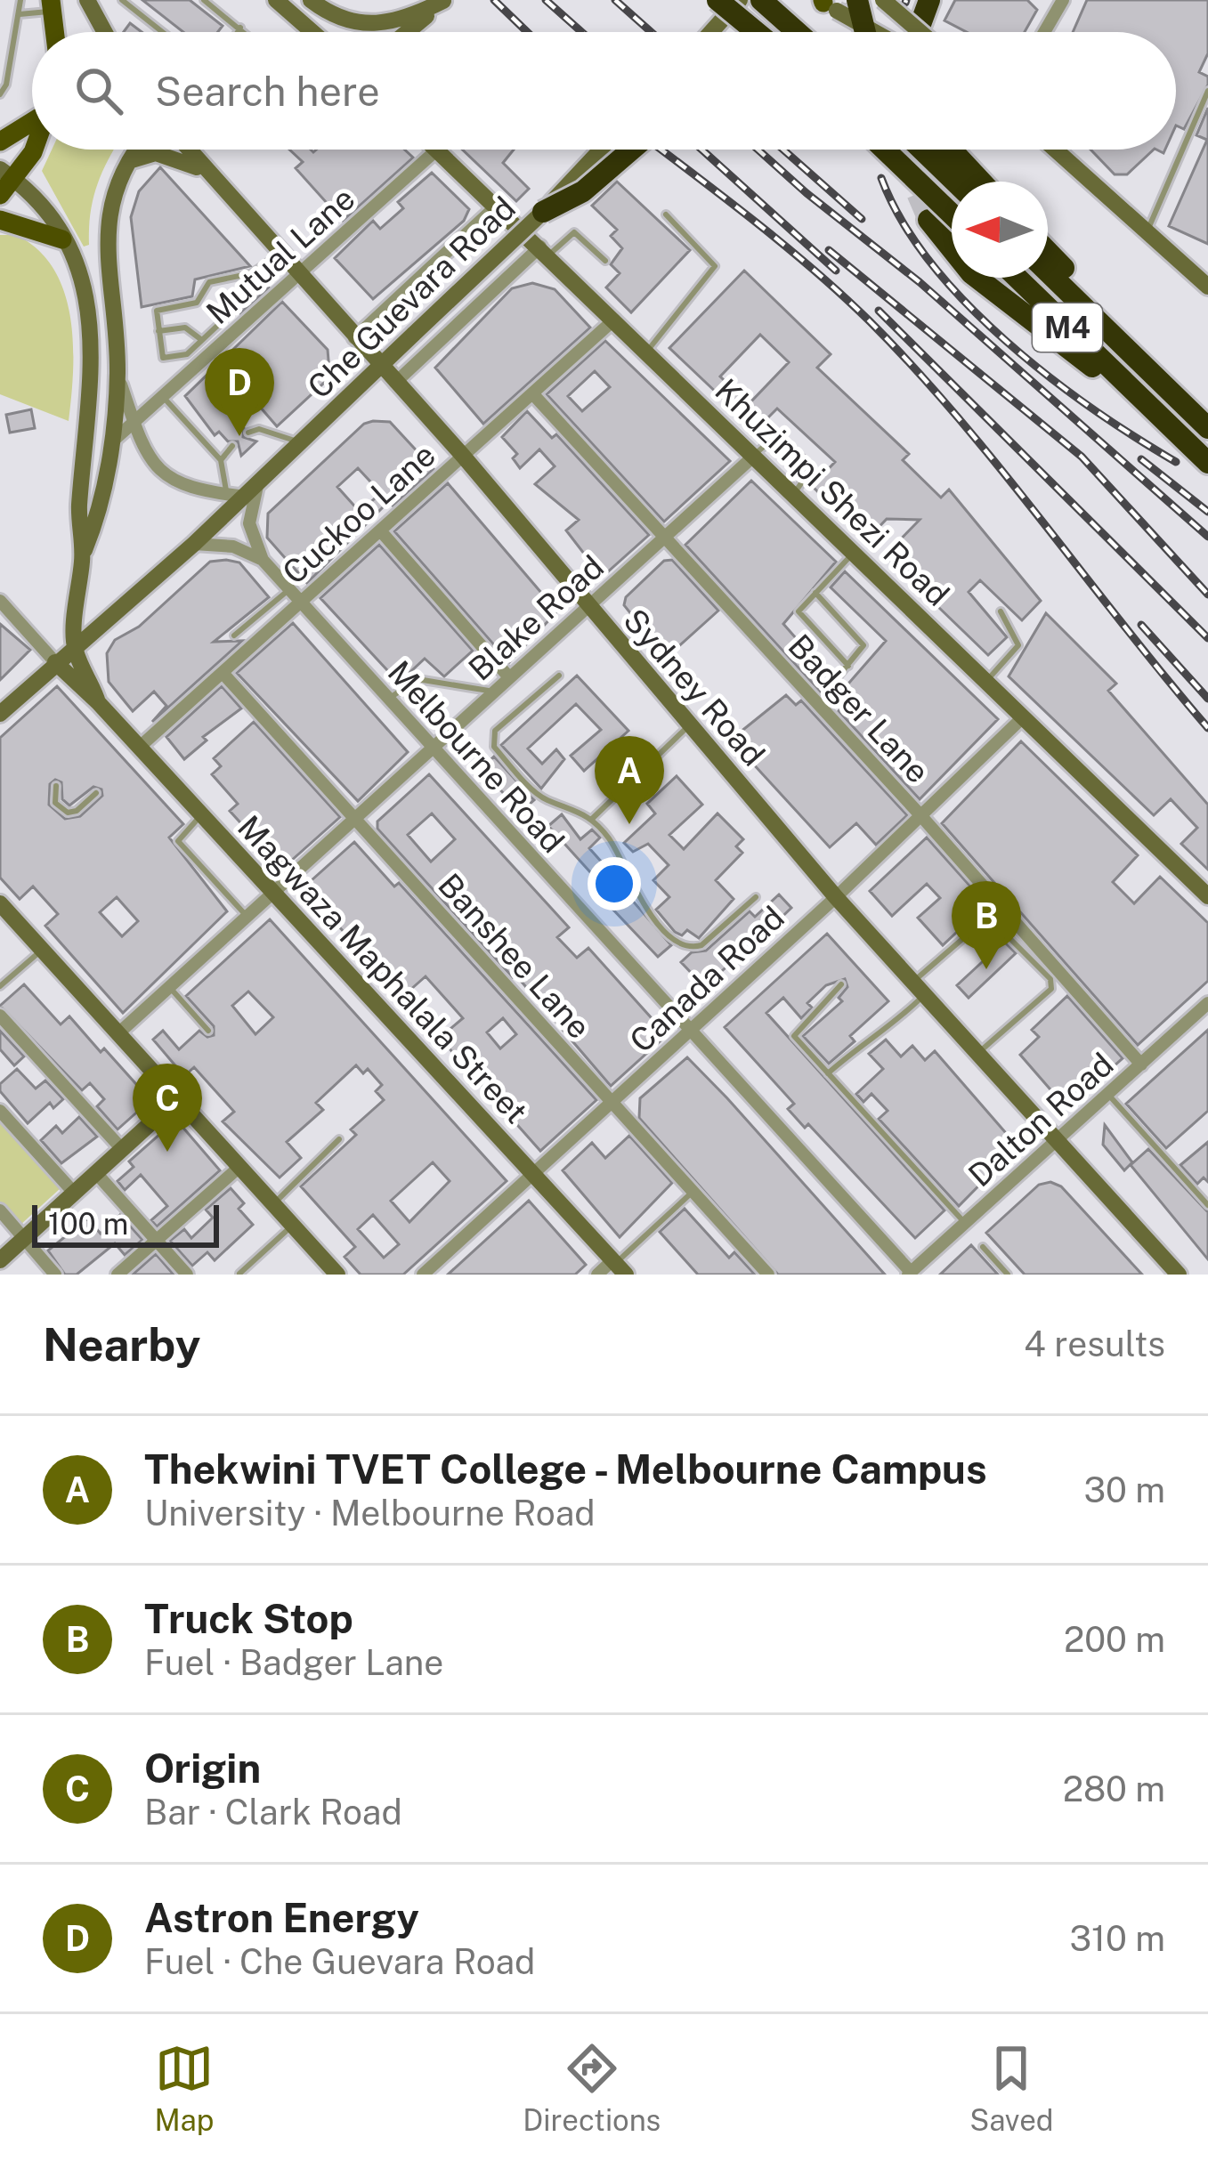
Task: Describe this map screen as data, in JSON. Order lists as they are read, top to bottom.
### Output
{
  "streets": {
    "highway": ["M4"],
    "main road": [
      "Che Guevara Road",
      "Khuzimpi Shezi Road",
      "Sydney Road",
      "Magwaza Maphalala Street"
    ],
    "street": [
      "Mutual Lane",
      "Cuckoo Lane",
      "Blake Road",
      "Badger Lane",
      "Melbourne Road",
      "Banshee Lane",
      "Canada Road",
      "Dalton Road"
    ]
  },
  "crossings": [
    ["Mutual Lane", "Khuzimpi Shezi Road"],
    ["Mutual Lane", "Sydney Road"],
    ["Che Guevara Road", "Khuzimpi Shezi Road"],
    ["Che Guevara Road", "Sydney Road"],
    ["Che Guevara Road", "Melbourne Road"],
    ["Che Guevara Road", "Magwaza Maphalala Street"],
    ["Khuzimpi Shezi Road", "Cuckoo Lane"],
    ["Khuzimpi Shezi Road", "Blake Road"],
    ["Khuzimpi Shezi Road", "Canada Road"],
    ["Cuckoo Lane", "Sydney Road"],
    ["Cuckoo Lane", "Badger Lane"],
    ["Cuckoo Lane", "Melbourne Road"],
    ["Cuckoo Lane", "Banshee Lane"],
    ["Cuckoo Lane", "Magwaza Maphalala Street"],
    ["Blake Road", "Sydney Road"],
    ["Blake Road", "Badger Lane"],
    ["Blake Road", "Melbourne Road"],
    ["Blake Road", "Banshee Lane"],
    ["Blake Road", "Magwaza Maphalala Street"],
    ["Sydney Road", "Canada Road"],
    ["Sydney Road", "Dalton Road"],
    ["Badger Lane", "Canada Road"],
    ["Badger Lane", "Dalton Road"],
    ["Melbourne Road", "Canada Road"],
    ["Melbourne Road", "Dalton Road"],
    ["Banshee Lane", "Canada Road"],
    ["Magwaza Maphalala Street", "Canada Road"]
  ],
  "scale_bar": "100 m",
  "north": "left",
  "page": {
    "search": "Search here",
    "pins": [
      "D",
      "A",
      "B",
      "C"
    ],
    "scale": "100 m",
    "heading": ["Nearby", "4 results"],
    "list": [
      {
        "mark": "A",
        "name": "Thekwini TVET College - Melbourne Campus",
        "note": "University · Melbourne Road",
        "value": "30 m"
      },
      {
        "mark": "B",
        "name": "Truck Stop",
        "note": "Fuel · Badger Lane",
        "value": "200 m"
      },
      {
        "mark": "C",
        "name": "Origin",
        "note": "Bar · Clark Road",
        "value": "280 m"
      },
      {
        "mark": "D",
        "name": "Astron Energy",
        "note": "Fuel · Che Guevara Road",
        "value": "310 m"
      }
    ],
    "nav": ["Map", "Directions", "Saved"]
  }
}
